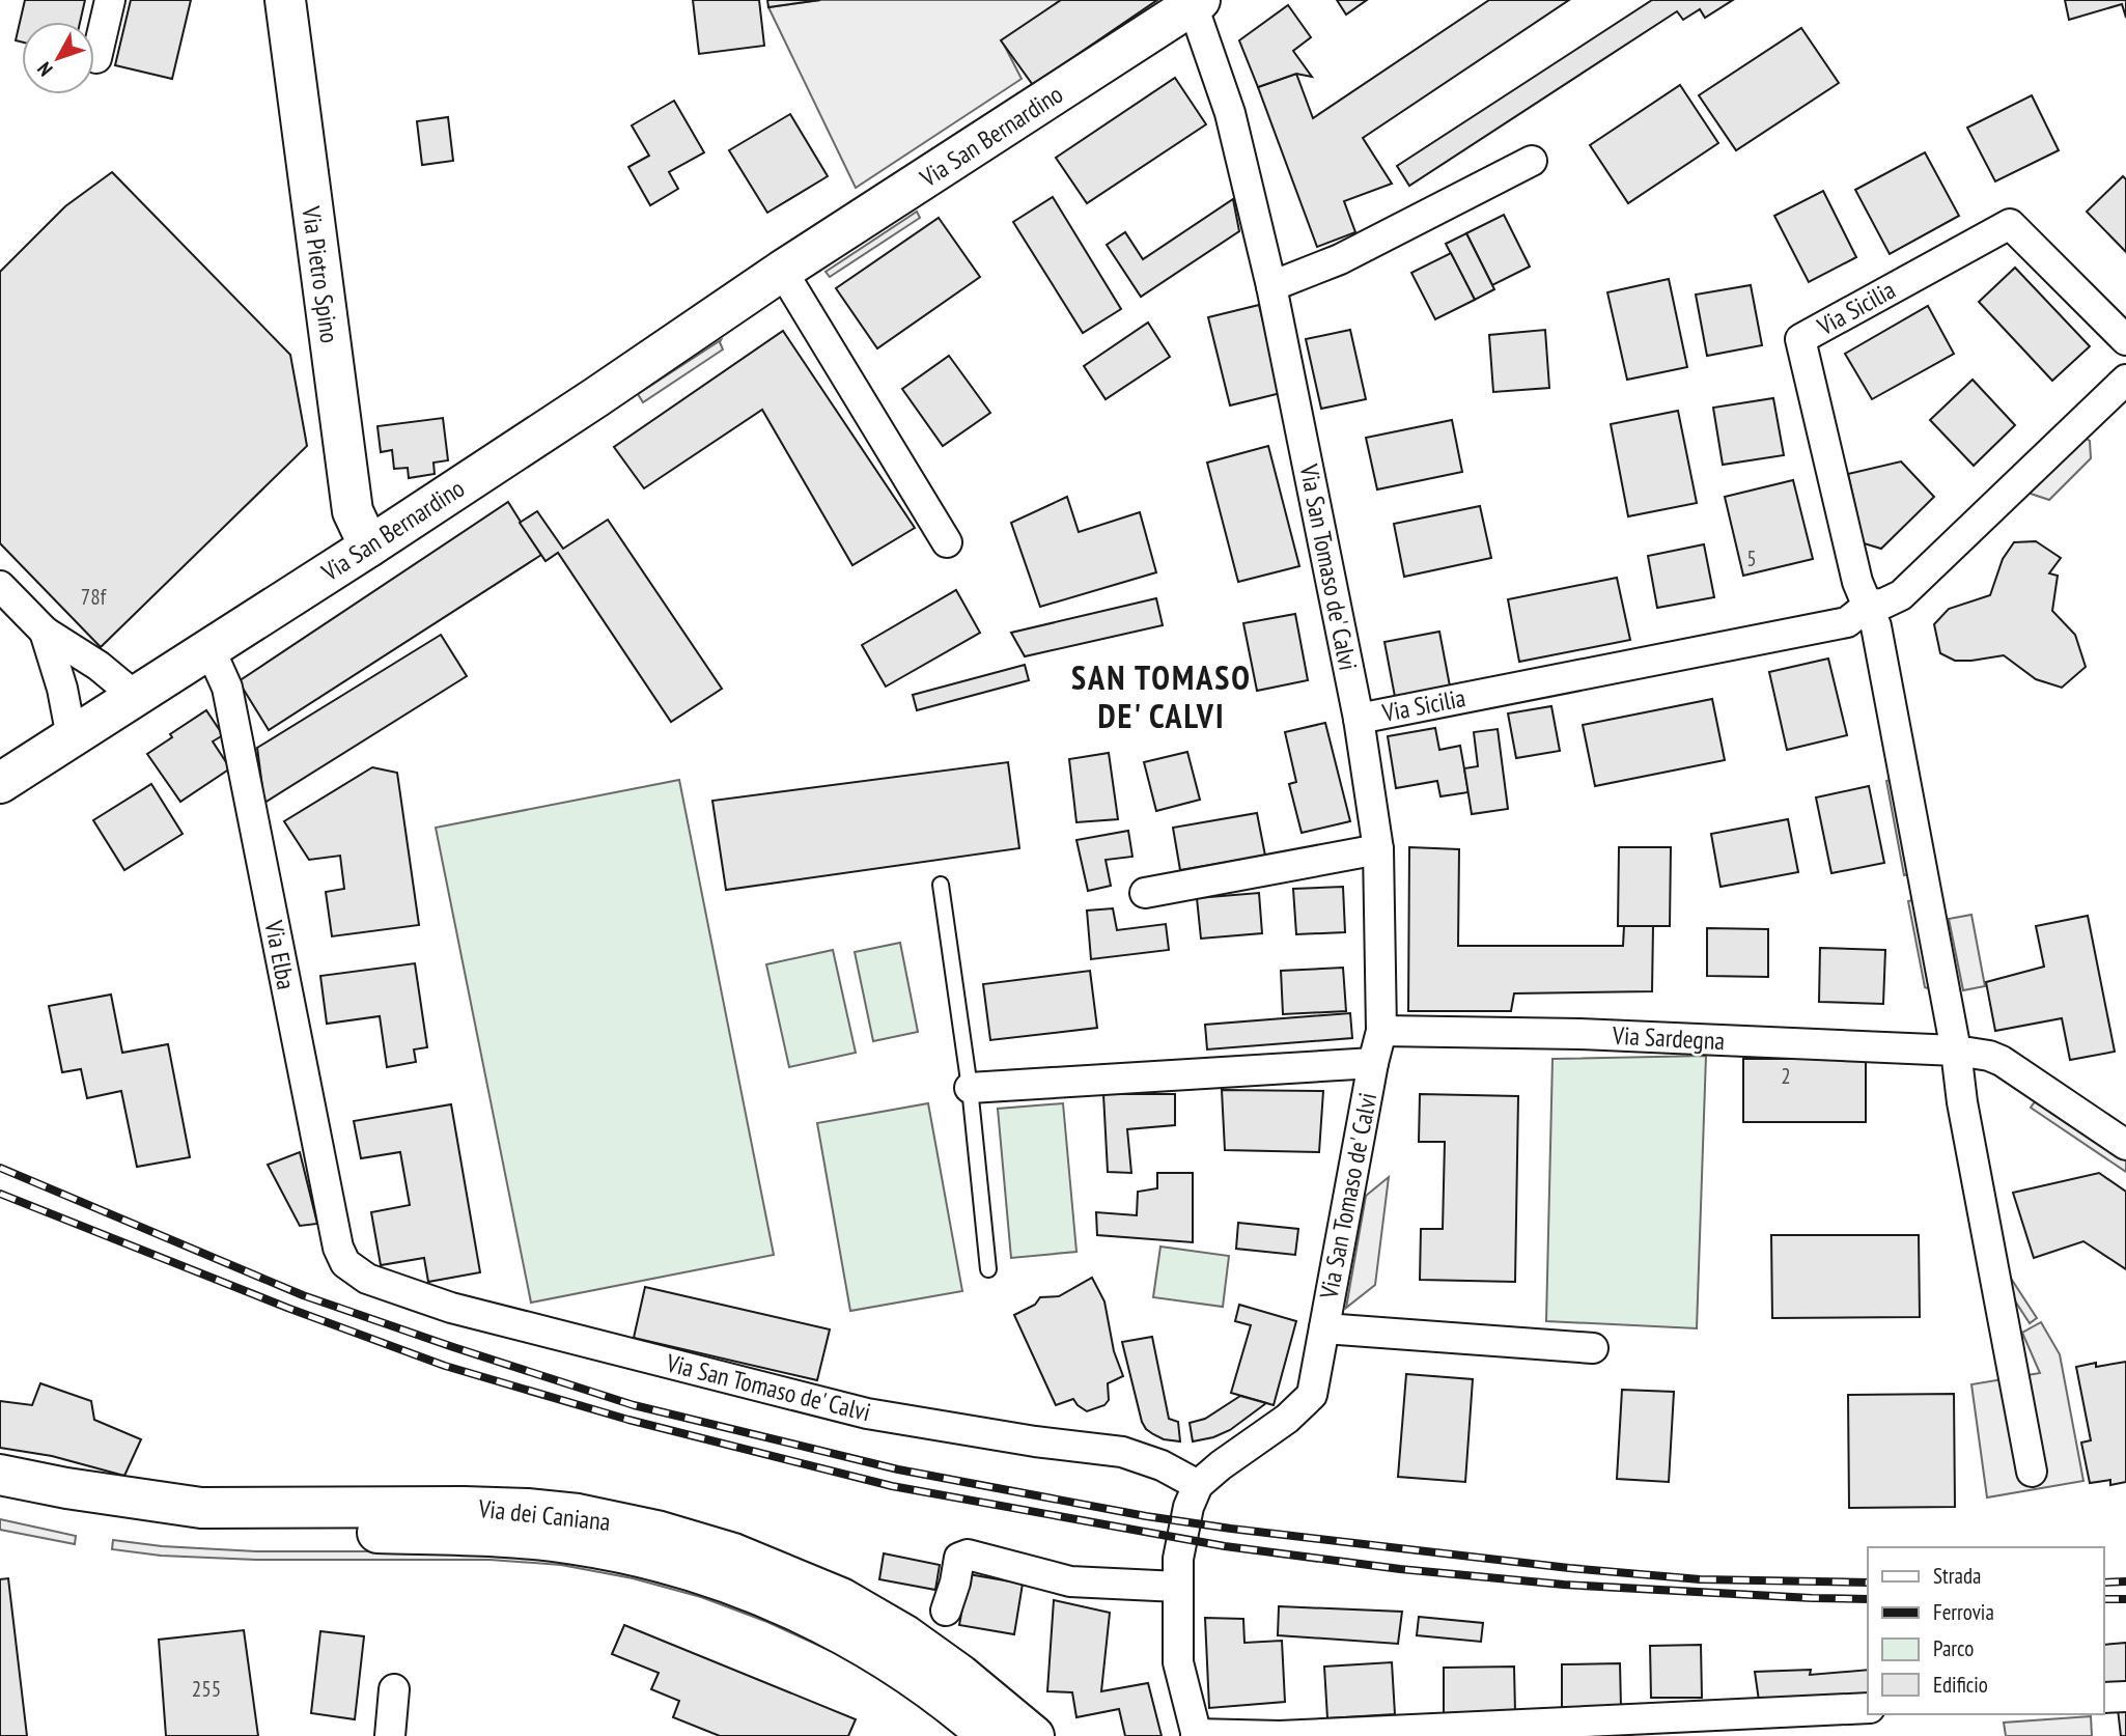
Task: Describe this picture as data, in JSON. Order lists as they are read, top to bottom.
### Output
{
  "streets": {
    "main road": ["Via San Bernardino", "Via Pietro Spino", "Via dei Caniana"],
    "street": [
      "Via Sicilia",
      "Via San Tomaso de' Calvi",
      "Via Elba",
      "Via Sardegna"
    ]
  },
  "crossings": [
    ["Via San Bernardino", "Via Pietro Spino"],
    ["Via San Bernardino", "Via San Tomaso de' Calvi"],
    ["Via San Bernardino", "Via Elba"],
    ["Via Sicilia", "Via San Tomaso de' Calvi"],
    ["Via San Tomaso de' Calvi", "Via Elba"],
    ["Via San Tomaso de' Calvi", "Via Sardegna"]
  ],
  "districts": ["SAN TOMASO DE' CALVI"],
  "house_numbers": [
    "5",
    "78f",
    "2",
    "255"
  ],
  "legend": [
    "Strada",
    "Ferrovia",
    "Parco",
    "Edificio"
  ],
  "north": "bottom left"
}
